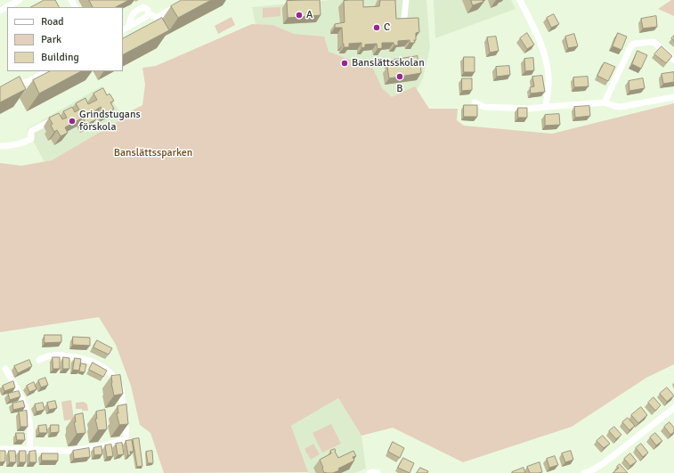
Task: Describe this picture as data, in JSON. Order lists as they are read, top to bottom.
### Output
{
  "parks": ["Banslättssparken"],
  "places": [
    "A",
    "C",
    "Banslättsskolan",
    "B",
    "Grindstugans förskola"
  ],
  "legend": ["Road", "Park", "Building"]
}
